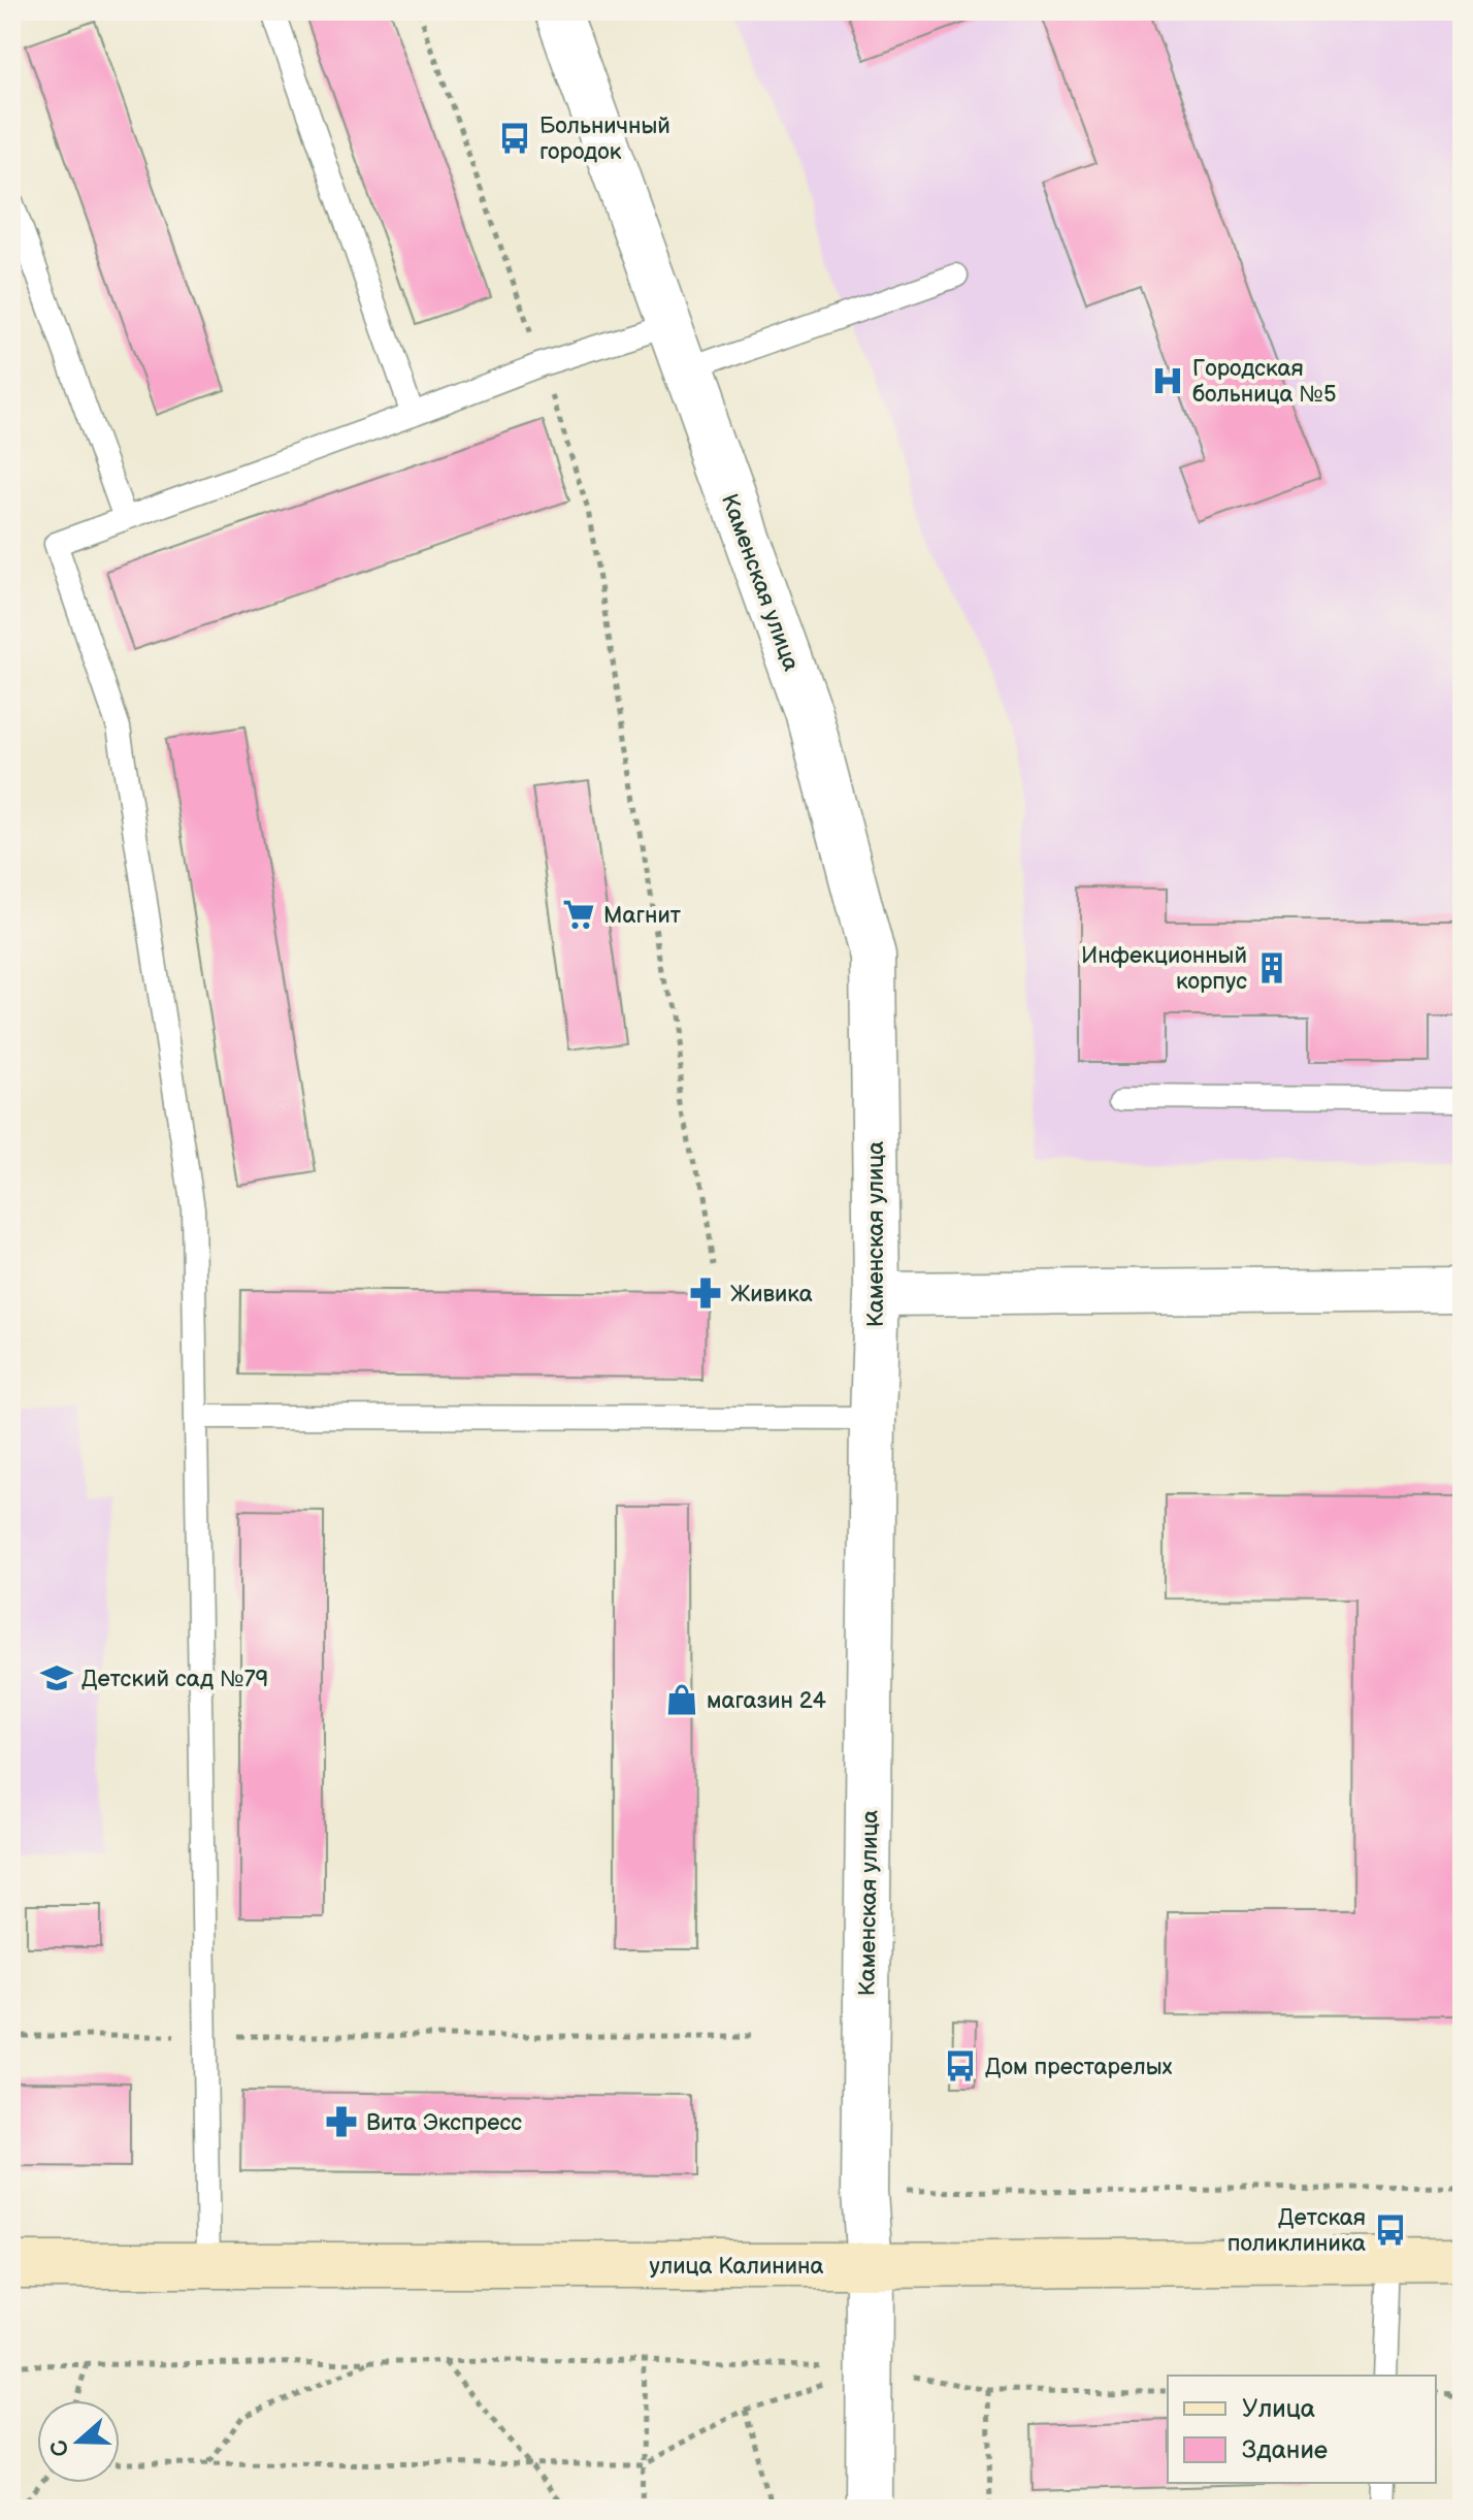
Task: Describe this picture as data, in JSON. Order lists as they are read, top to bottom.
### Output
{
  "streets": {
    "main road": ["улица Калинина"],
    "street": ["Каменская улица"]
  },
  "crossings": [
    ["Каменская улица", "улица Калинина"]
  ],
  "places": {
    "bus stop": ["Больничный городок", "Дом престарелых", "Детская поликлиника"],
    "hospital": ["Городская больница №5"],
    "supermarket": ["Магнит"],
    "building": ["Инфекционный корпус"],
    "pharmacy": ["Живика", "Вита Экспресс"],
    "school or university": ["Детский сад №79"],
    "shop": ["магазин 24"]
  },
  "legend": ["Улица", "Здание"],
  "north": "left"
}
